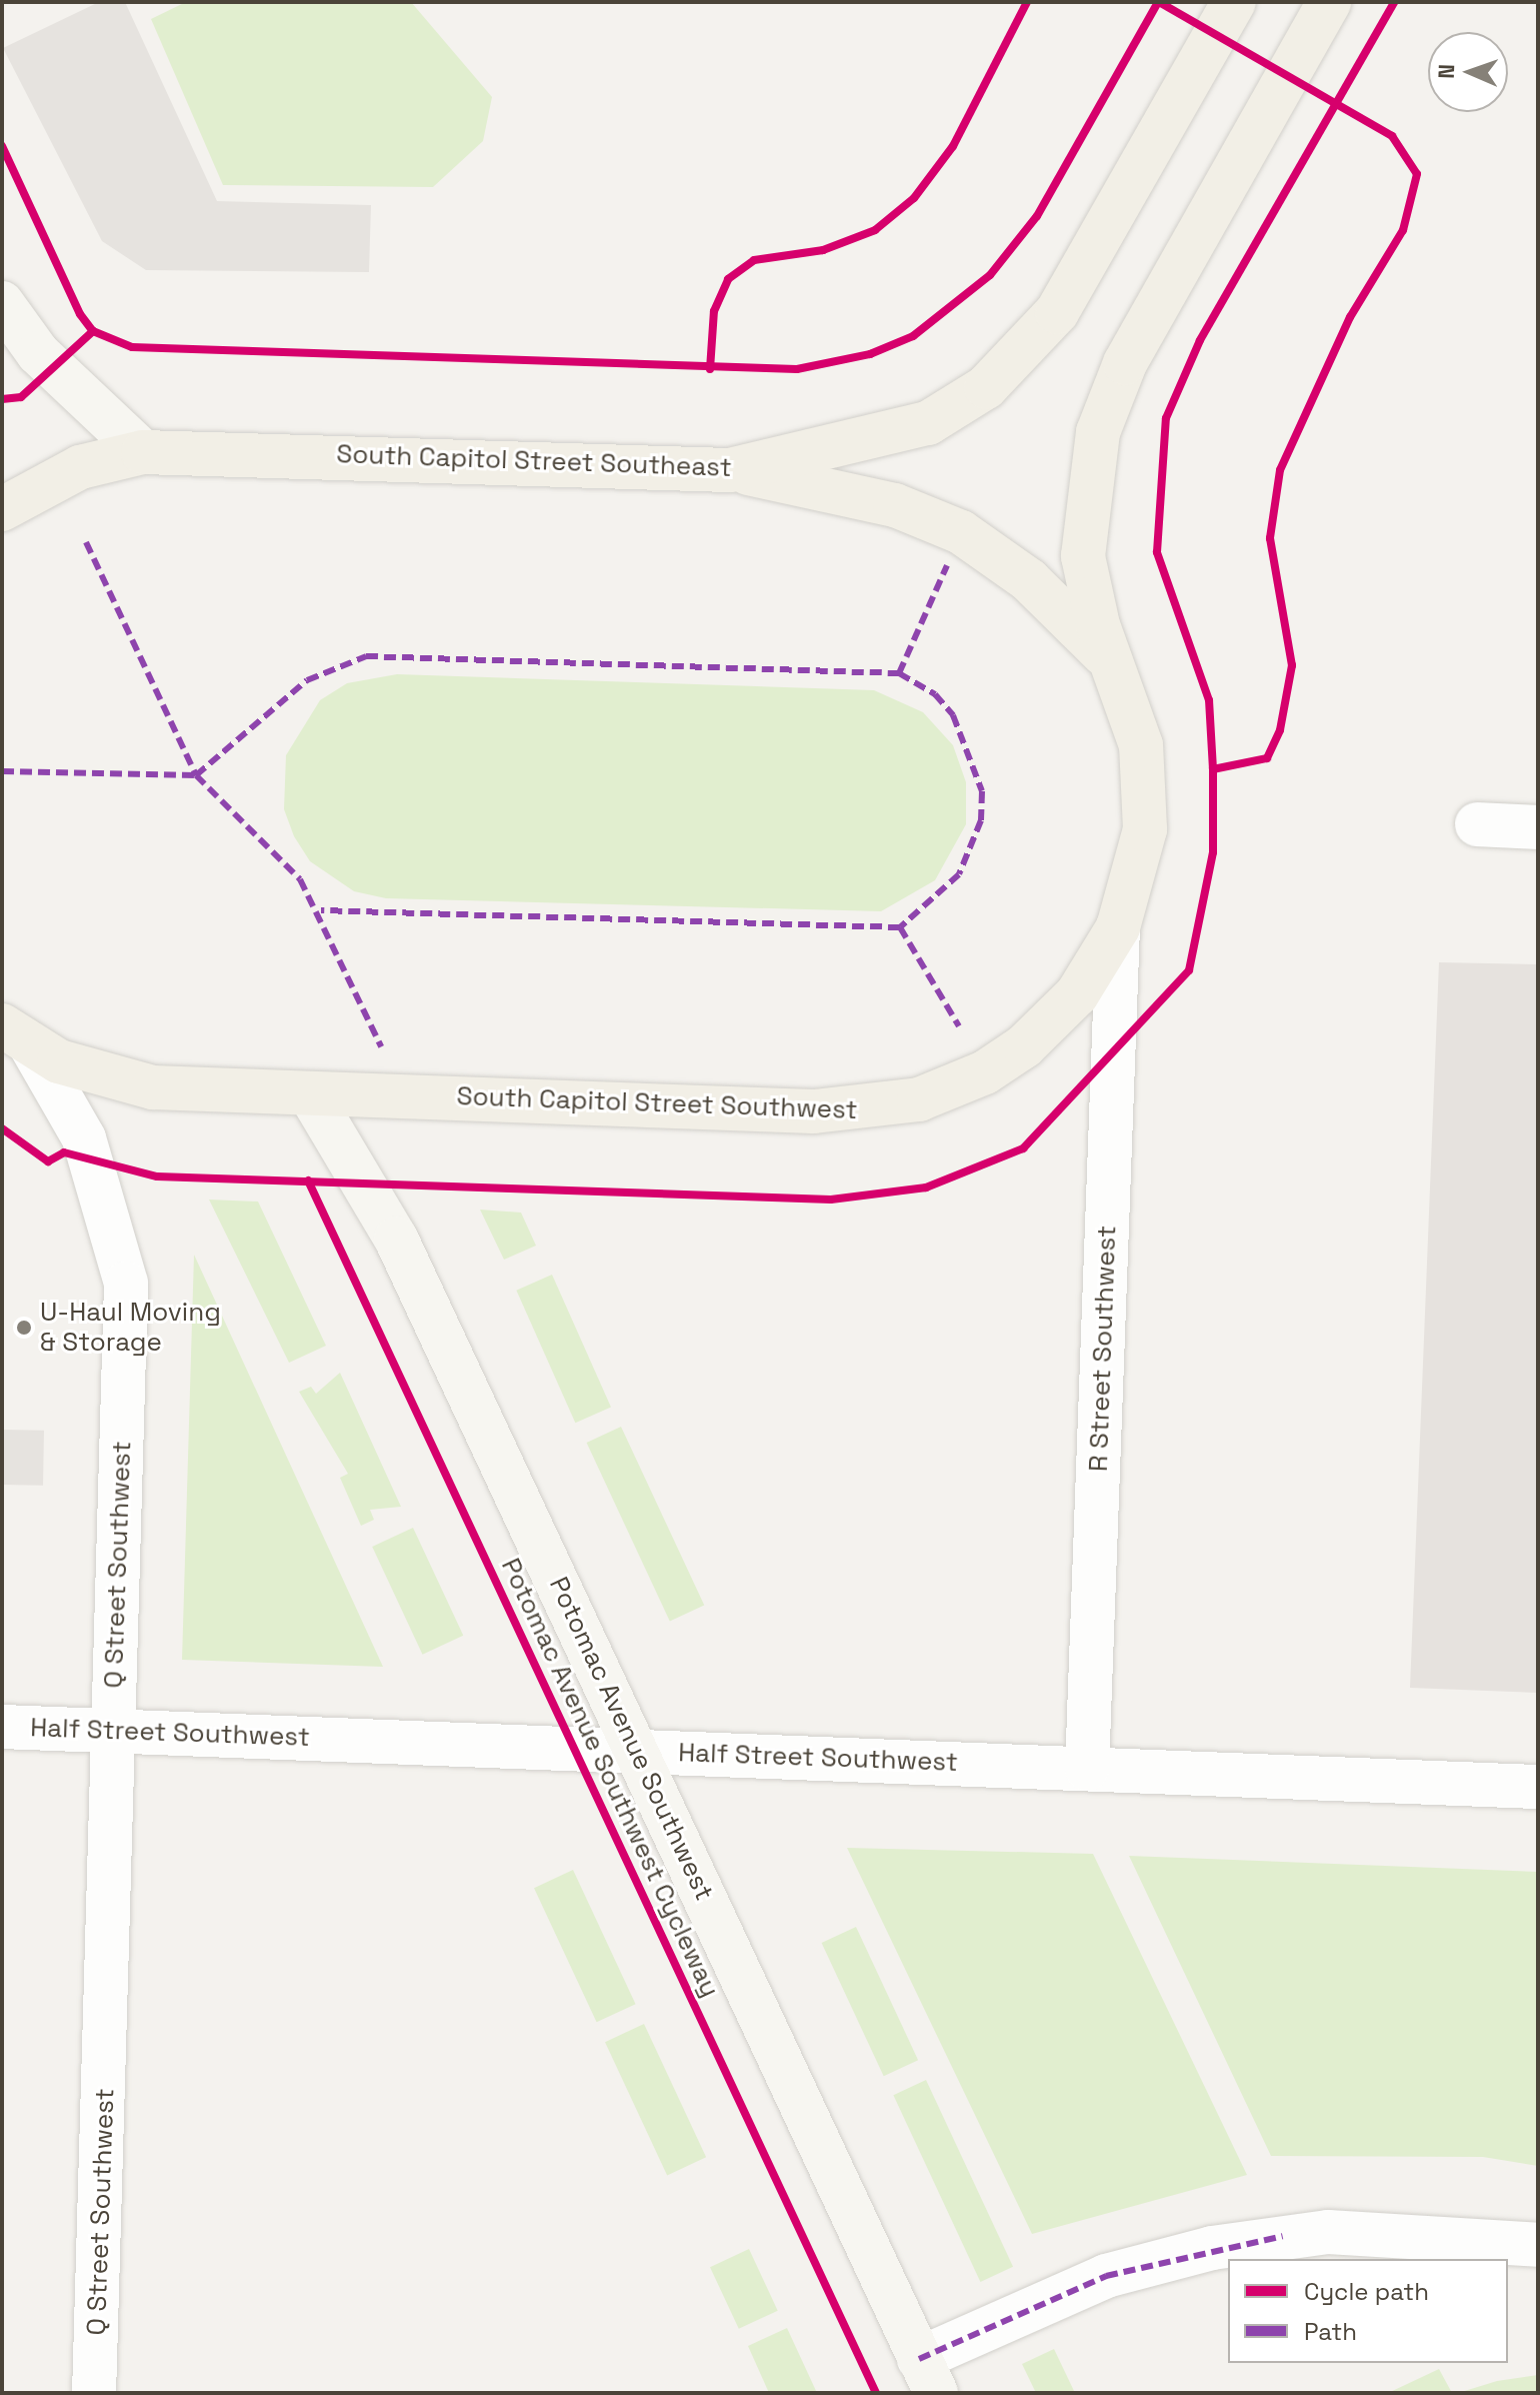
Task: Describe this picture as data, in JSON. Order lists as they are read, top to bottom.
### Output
{
  "streets": {
    "main road": ["South Capitol Street Southeast", "South Capitol Street Southwest"],
    "street": [
      "R Street Southwest",
      "Q Street Southwest",
      "Half Street Southwest",
      "Potomac Avenue Southwest"
    ],
    "cycle path": ["Potomac Avenue Southwest Cycleway"]
  },
  "crossings": [
    ["South Capitol Street Southwest", "R Street Southwest"],
    ["South Capitol Street Southwest", "Q Street Southwest"],
    ["South Capitol Street Southwest", "Potomac Avenue Southwest"],
    ["R Street Southwest", "Half Street Southwest"],
    ["Q Street Southwest", "Half Street Southwest"],
    ["Half Street Southwest", "Potomac Avenue Southwest"]
  ],
  "places": ["U-Haul Moving & Storage"],
  "legend": ["Cycle path", "Path"],
  "north": "left"
}
